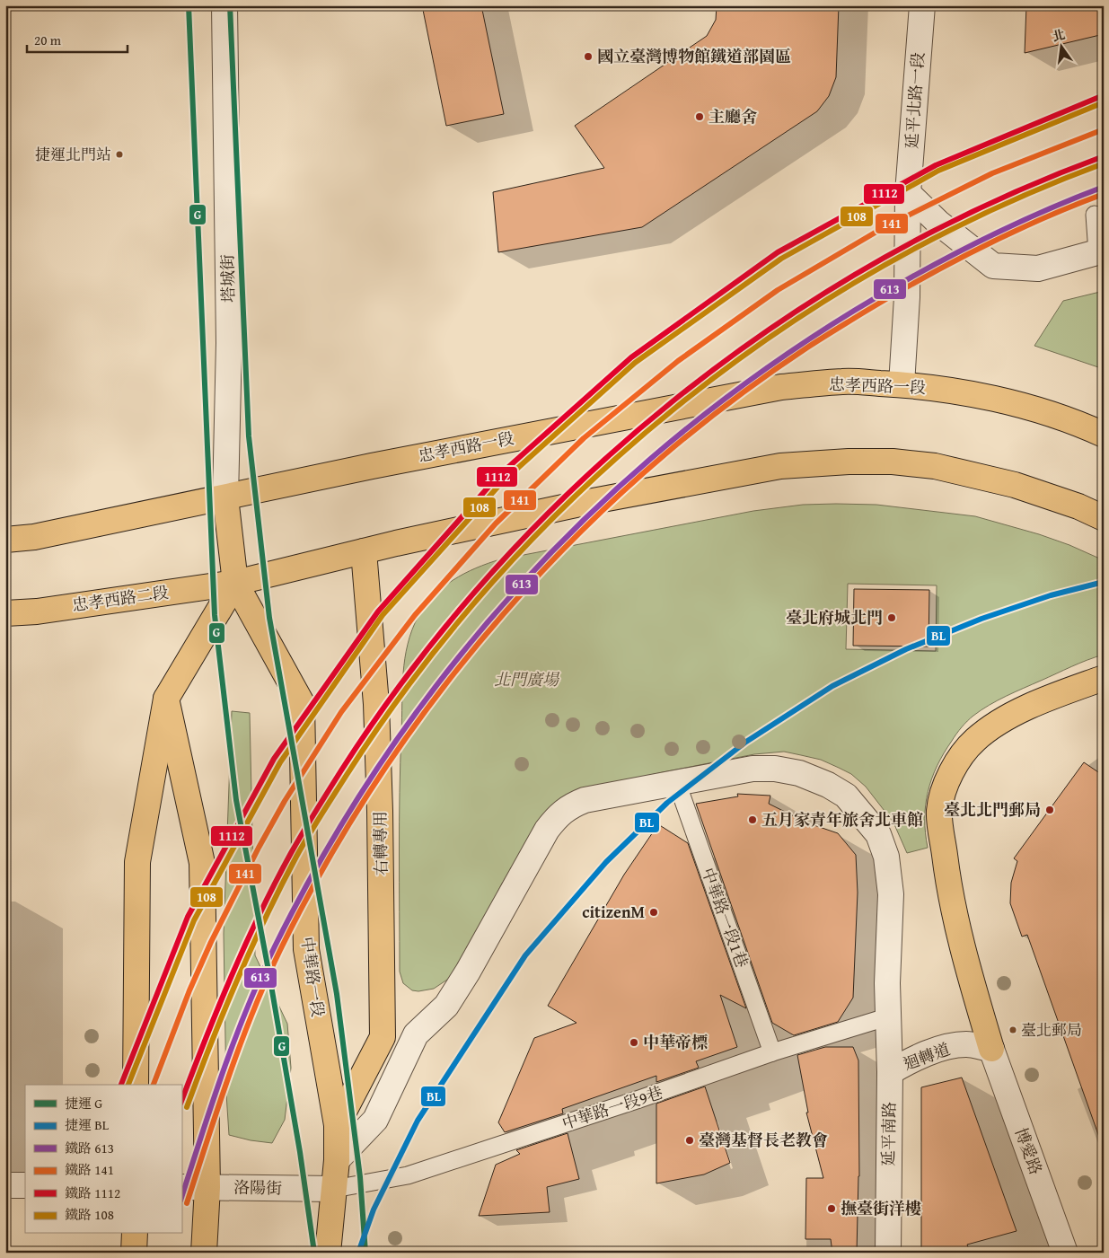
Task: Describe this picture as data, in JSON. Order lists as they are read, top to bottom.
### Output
{
  "streets": {
    "main road": [
      "忠孝西路一段",
      "忠孝西路二段",
      "右轉專用",
      "中華路一段"
    ],
    "street": [
      "延平北路一段",
      "塔城街",
      "迴轉道",
      "延平南路",
      "博愛路",
      "洛陽街"
    ],
    "lane": ["中華路一段1巷", "中華路一段9巷"]
  },
  "crossings": [
    ["延平北路一段", "忠孝西路一段"],
    ["塔城街", "忠孝西路一段"],
    ["塔城街", "中華路一段"],
    ["忠孝西路一段", "中華路一段"],
    ["忠孝西路二段", "中華路一段"],
    ["右轉專用", "中華路一段"],
    ["中華路一段1巷", "中華路一段9巷"],
    ["中華路一段1巷", "延平南路"],
    ["中華路一段", "中華路一段9巷"],
    ["中華路一段", "延平南路"],
    ["中華路一段", "洛陽街"],
    ["迴轉道", "延平南路"],
    ["迴轉道", "博愛路"],
    ["中華路一段9巷", "延平南路"],
    ["中華路一段9巷", "洛陽街"]
  ],
  "parks": ["北門廣場"],
  "places": [
    "國立臺灣博物館鐵道部園區",
    "主廳舍",
    "捷運北門站",
    "臺北府城北門",
    "臺北北門郵局",
    "五月家青年旅舍北車館",
    "citizenM",
    "臺北郵局",
    "中華帝標",
    "臺灣基督長老教會",
    "撫臺街洋樓"
  ],
  "lines": [
    "metro line G",
    "rail line 1112",
    "rail line 108",
    "rail line 141",
    "rail line 613",
    "metro line BL"
  ],
  "legend": [
    "捷運 G",
    "捷運 BL",
    "鐵路 613",
    "鐵路 141",
    "鐵路 1112",
    "鐵路 108"
  ],
  "scale_bar": "20 m",
  "north": "top"
}
